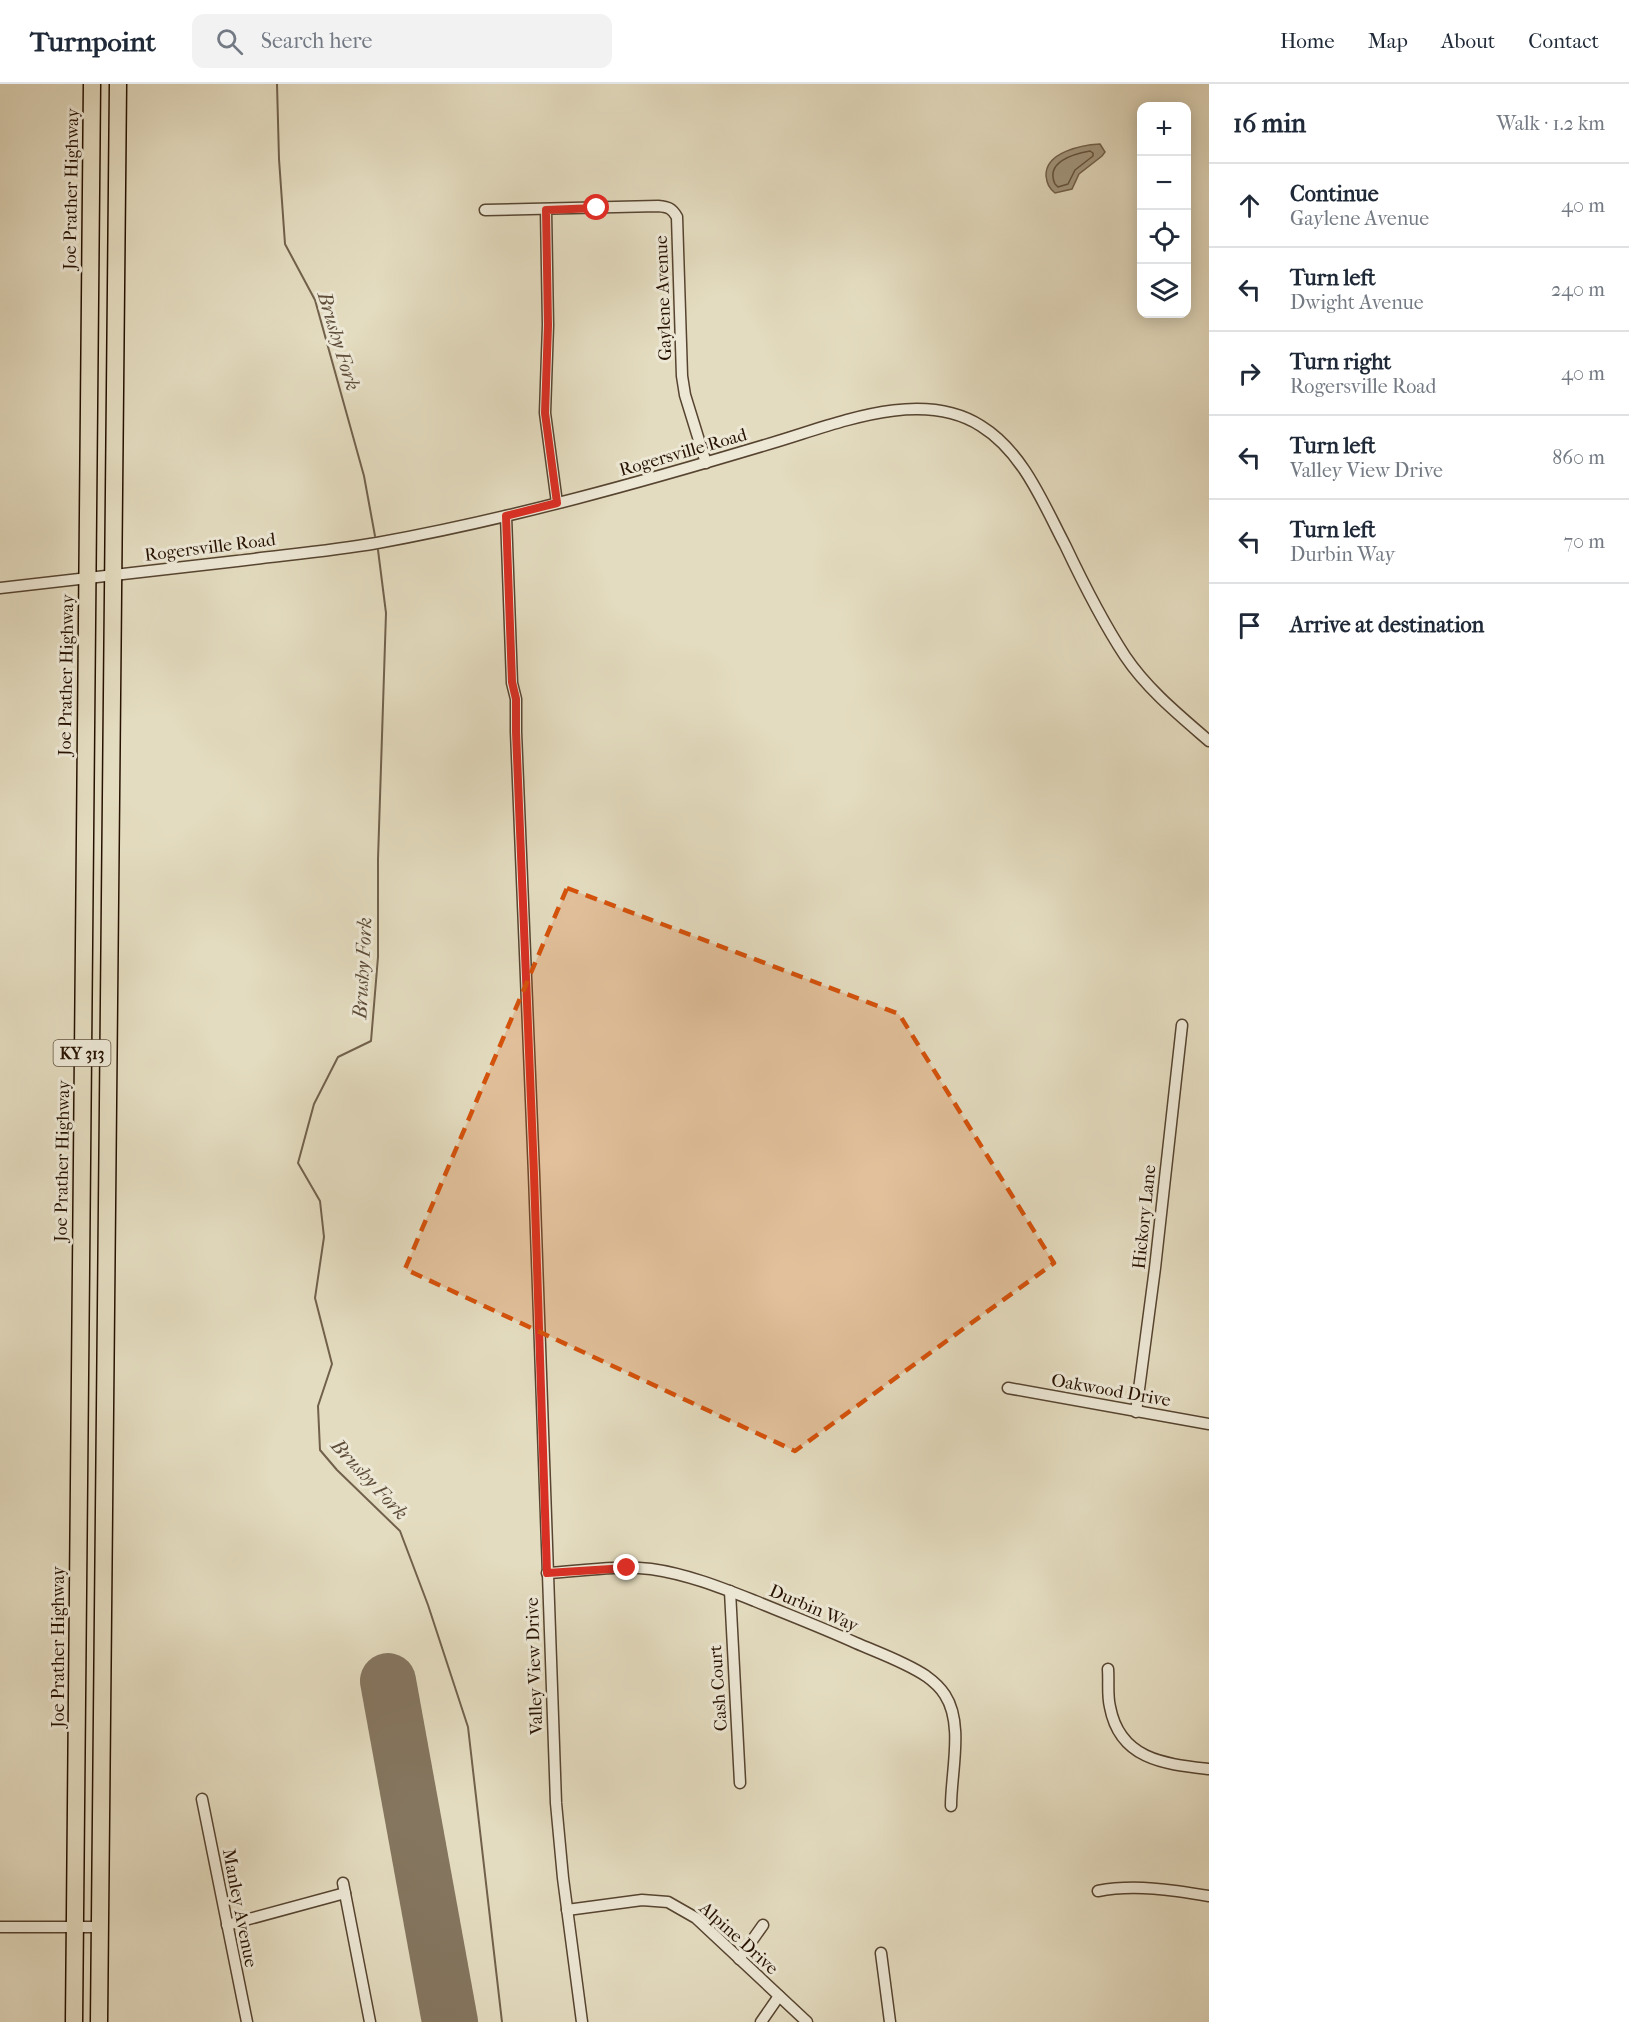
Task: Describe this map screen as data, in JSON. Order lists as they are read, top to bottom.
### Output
{
  "streets": {
    "highway": ["Joe Prather Highway", "KY 313"],
    "street": [
      "Gaylene Avenue",
      "Rogersville Road",
      "Hickory Lane",
      "Oakwood Drive",
      "Durbin Way",
      "Valley View Drive",
      "Cash Court",
      "Manley Avenue",
      "Alpine Drive"
    ]
  },
  "crossings": [
    ["Joe Prather Highway", "Rogersville Road"],
    ["Gaylene Avenue", "Rogersville Road"],
    ["Rogersville Road", "KY 313"],
    ["Rogersville Road", "Valley View Drive"],
    ["Hickory Lane", "Oakwood Drive"],
    ["Durbin Way", "Valley View Drive"],
    ["Durbin Way", "Cash Court"],
    ["Valley View Drive", "Alpine Drive"]
  ],
  "water": ["Brushy Fork"],
  "page": {
    "header": "Turnpoint",
    "search": "Search here",
    "nav": [
      "Home",
      "Map",
      "About",
      "Contact"
    ],
    "heading": ["16 min", "Walk · 1.2 km"],
    "map_buttons": ["+", "−"],
    "list": [
      ["Continue", "Gaylene Avenue", "40 m"],
      ["Turn left", "Dwight Avenue", "240 m"],
      ["Turn right", "Rogersville Road", "40 m"],
      ["Turn left", "Valley View Drive", "860 m"],
      ["Turn left", "Durbin Way", "70 m"],
      "Arrive at destination"
    ]
  }
}
